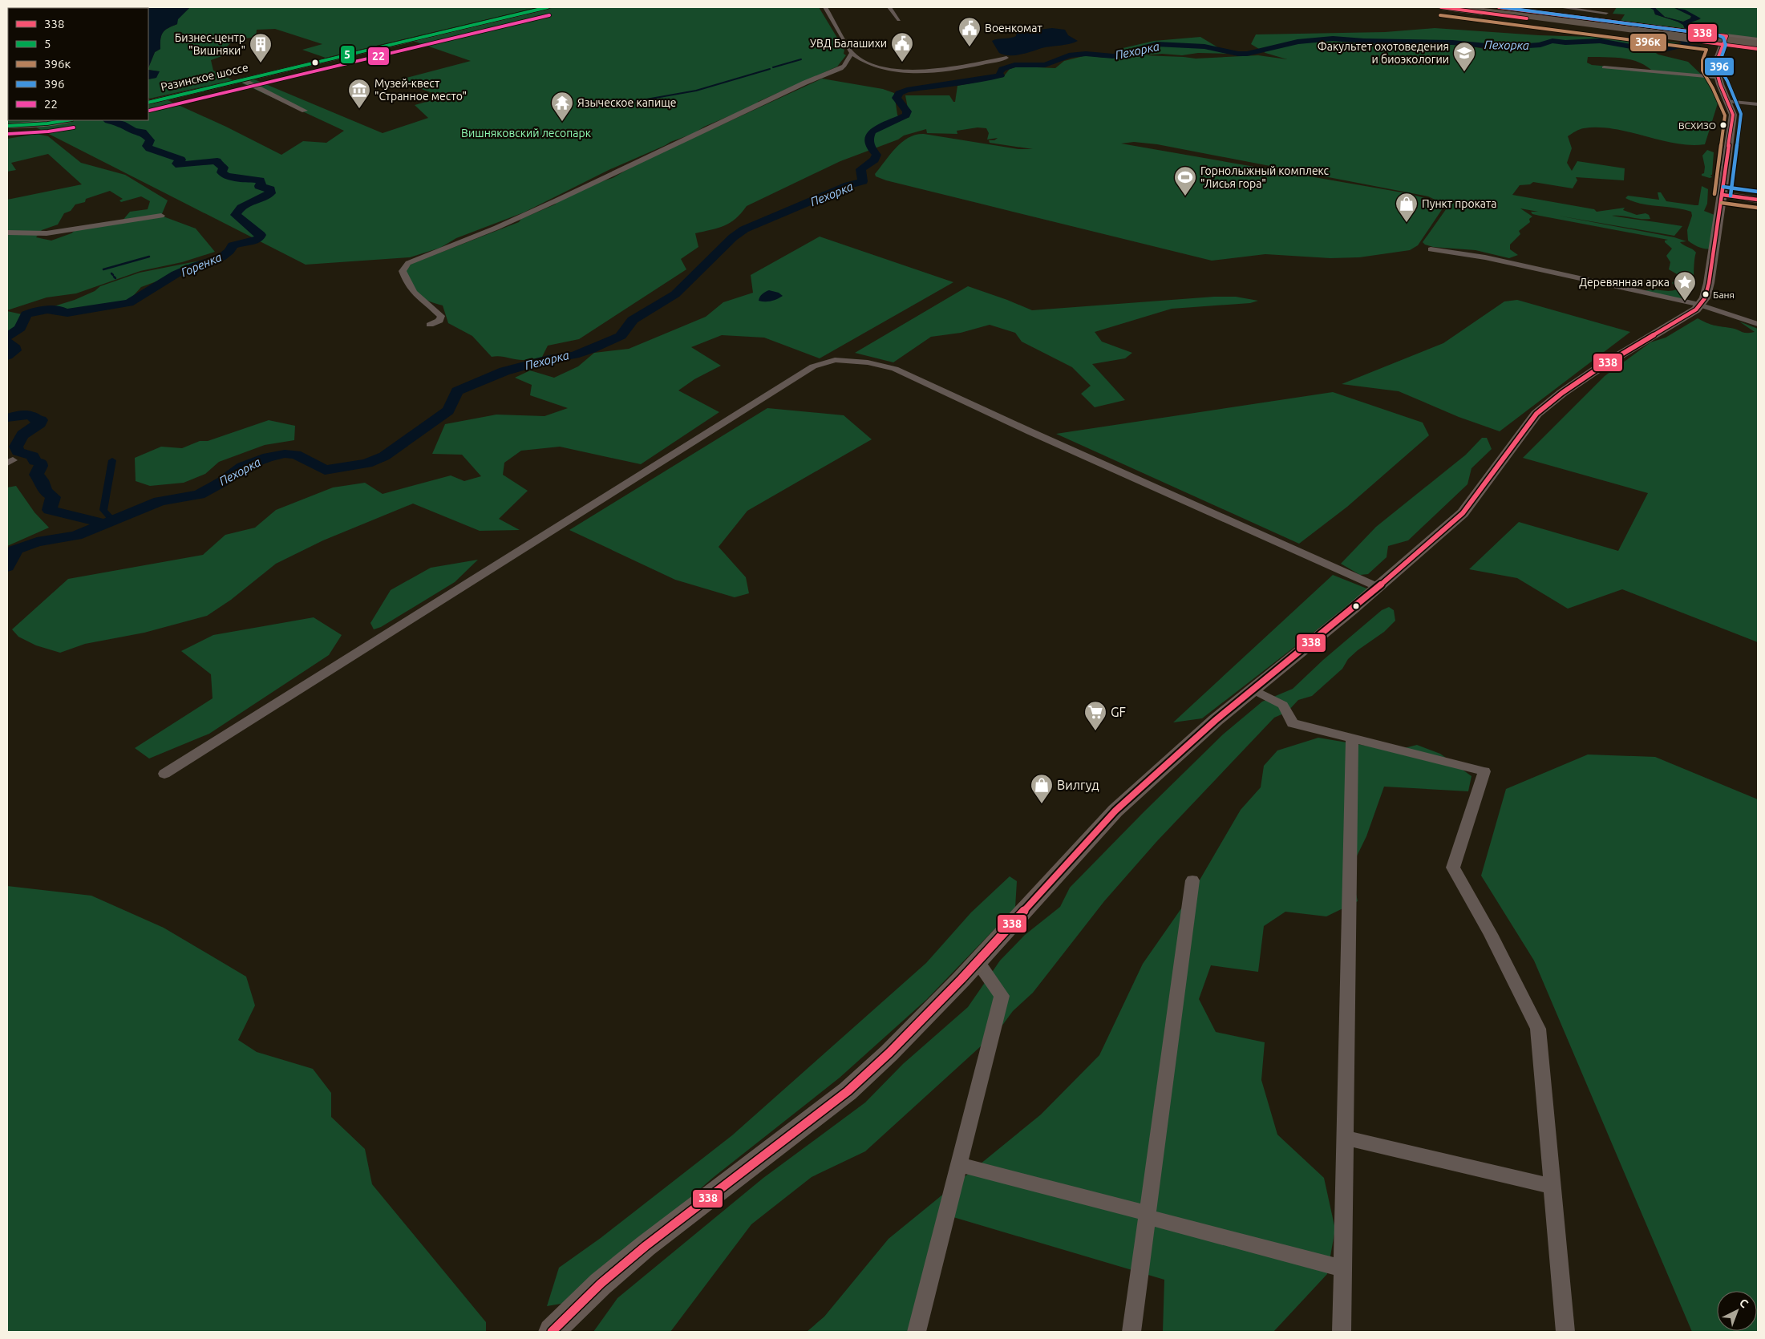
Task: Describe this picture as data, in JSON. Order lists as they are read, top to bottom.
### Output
{
  "streets": {
    "main road": ["Разинское шоссе"]
  },
  "water": ["Пехорка", "Горенка"],
  "parks": ["Вишняковский лесопарк"],
  "places": {
    "public building": ["Военкомат", "УВД Балашихи"],
    "building": ["Бизнес-центр \"Вишняки\""],
    "school or university": ["Факультет охотоведения и биоэкологии"],
    "museum": ["Музей-квест \"Странное место\""],
    "temple": ["Языческое капище"],
    "other": ["ВСХИЗО", "Баня"],
    "sports": ["Горнолыжный комплекс \"Лисья гора\""],
    "shop": ["Пункт проката", "Вилгуд"],
    "place": ["Деревянная арка"],
    "supermarket": ["GF"]
  },
  "lines": [
    "transit line 338",
    "transit line 5",
    "transit line 396",
    "transit line 396к",
    "transit line 22"
  ],
  "legend": [
    "338",
    "5",
    "396к",
    "396",
    "22"
  ],
  "north": "top right"
}
